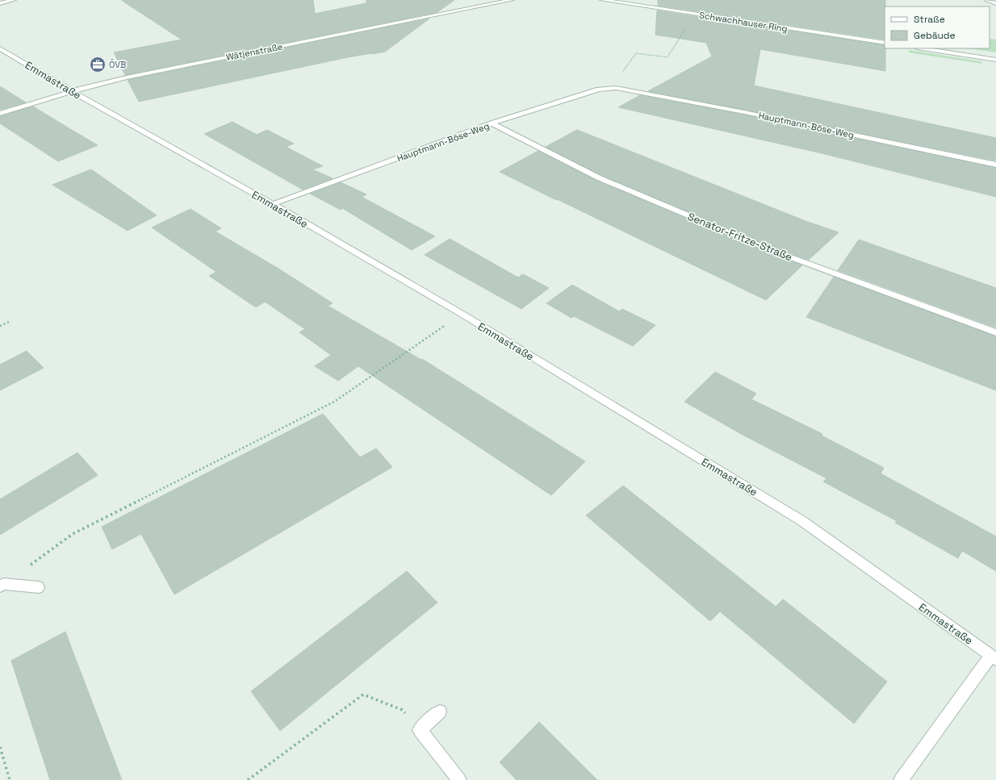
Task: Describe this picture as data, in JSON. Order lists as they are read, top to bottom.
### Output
{
  "streets": {
    "street": [
      "Schwachhauser Ring",
      "Wätjenstraße",
      "Emmastraße",
      "Hauptmann-Böse-Weg",
      "Senator-Fritze-Straße"
    ]
  },
  "crossings": [
    ["Wätjenstraße", "Emmastraße"],
    ["Emmastraße", "Hauptmann-Böse-Weg"],
    ["Hauptmann-Böse-Weg", "Senator-Fritze-Straße"]
  ],
  "places": {
    "office": ["ÖVB"]
  },
  "legend": ["Straße", "Gebäude"]
}
